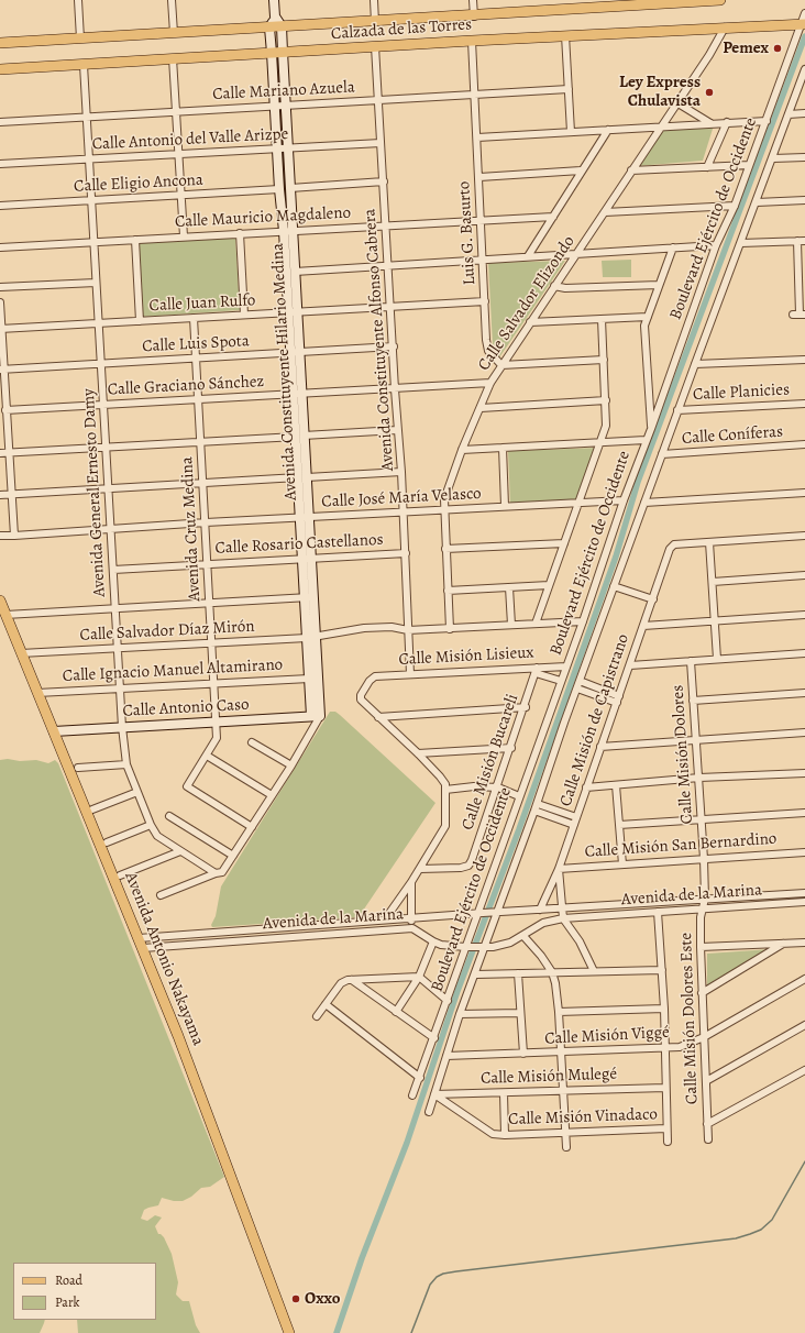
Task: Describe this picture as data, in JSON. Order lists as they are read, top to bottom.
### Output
{
  "streets": {
    "main road": ["Calzada de las Torres", "Avenida Antonio Nakayama"],
    "street": [
      "Calle Mariano Azuela",
      "Calle Antonio del Valle Arizpe",
      "Calle Eligio Ancona",
      "Calle Mauricio Magdaleno",
      "Boulevard Ejército de Occidente",
      "Luis G. Basurto",
      "Calle Juan Rulfo",
      "Calle Salvador Elizondo",
      "Avenida Constituyente Alfonso Cabrera",
      "Calle Luis Spota",
      "Avenida Constituyente Hilario Medina",
      "Calle Graciano Sánchez",
      "Calle Planicies",
      "Calle Coníferas",
      "Avenida General Ernesto Damy",
      "Calle José María Velasco",
      "Avenida Cruz Medina",
      "Calle Rosario Castellanos",
      "Calle Salvador Díaz Mirón",
      "Calle Misión Lisieux",
      "Calle Ignacio Manuel Altamirano",
      "Calle Antonio Caso",
      "Calle Misión de Capistrano",
      "Calle Misión Dolores",
      "Calle Misión Bucareli",
      "Calle Misión San Bernardino",
      "Avenida de la Marina",
      "Calle Misión Dolores Este",
      "Calle Misión Viggé",
      "Calle Misión Mulegé",
      "Calle Misión Vinadaco"
    ]
  },
  "crossings": [
    ["Calzada de las Torres", "Boulevard Ejército de Occidente"],
    ["Calzada de las Torres", "Luis G. Basurto"],
    ["Calzada de las Torres", "Calle Salvador Elizondo"],
    ["Calzada de las Torres", "Avenida Constituyente Alfonso Cabrera"],
    ["Calzada de las Torres", "Avenida Constituyente Hilario Medina"],
    ["Calzada de las Torres", "Avenida General Ernesto Damy"],
    ["Calle Mariano Azuela", "Luis G. Basurto"],
    ["Calle Mariano Azuela", "Avenida Constituyente Alfonso Cabrera"],
    ["Calle Mariano Azuela", "Avenida Constituyente Hilario Medina"],
    ["Calle Mariano Azuela", "Avenida General Ernesto Damy"],
    ["Calle Antonio del Valle Arizpe", "Avenida Constituyente Alfonso Cabrera"],
    ["Calle Antonio del Valle Arizpe", "Avenida Constituyente Hilario Medina"],
    ["Calle Antonio del Valle Arizpe", "Avenida General Ernesto Damy"],
    ["Calle Eligio Ancona", "Avenida Constituyente Hilario Medina"],
    ["Calle Eligio Ancona", "Avenida General Ernesto Damy"],
    ["Calle Mauricio Magdaleno", "Luis G. Basurto"],
    ["Calle Mauricio Magdaleno", "Avenida Constituyente Alfonso Cabrera"],
    ["Calle Mauricio Magdaleno", "Avenida Constituyente Hilario Medina"],
    ["Calle Mauricio Magdaleno", "Avenida General Ernesto Damy"],
    ["Boulevard Ejército de Occidente", "Calle Planicies"],
    ["Boulevard Ejército de Occidente", "Calle Coníferas"],
    ["Boulevard Ejército de Occidente", "Calle José María Velasco"],
    ["Boulevard Ejército de Occidente", "Calle Misión Lisieux"],
    ["Boulevard Ejército de Occidente", "Avenida de la Marina"],
    ["Boulevard Ejército de Occidente", "Calle Misión Viggé"],
    ["Boulevard Ejército de Occidente", "Calle Misión Mulegé"],
    ["Boulevard Ejército de Occidente", "Calle Misión Vinadaco"],
    ["Luis G. Basurto", "Calle Juan Rulfo"],
    ["Luis G. Basurto", "Calle Salvador Elizondo"],
    ["Calle Juan Rulfo", "Avenida Constituyente Alfonso Cabrera"],
    ["Calle Juan Rulfo", "Avenida Constituyente Hilario Medina"],
    ["Calle Juan Rulfo", "Avenida General Ernesto Damy"],
    ["Calle Juan Rulfo", "Avenida Cruz Medina"],
    ["Calle Salvador Elizondo", "Calle Graciano Sánchez"],
    ["Calle Salvador Elizondo", "Calle José María Velasco"],
    ["Avenida Constituyente Alfonso Cabrera", "Calle Luis Spota"],
    ["Avenida Constituyente Alfonso Cabrera", "Calle Graciano Sánchez"],
    ["Avenida Constituyente Alfonso Cabrera", "Calle José María Velasco"],
    ["Avenida Constituyente Alfonso Cabrera", "Calle Rosario Castellanos"],
    ["Avenida Constituyente Alfonso Cabrera", "Calle Salvador Díaz Mirón"],
    ["Avenida Constituyente Alfonso Cabrera", "Calle Misión Lisieux"],
    ["Calle Luis Spota", "Avenida Constituyente Hilario Medina"],
    ["Calle Luis Spota", "Avenida General Ernesto Damy"],
    ["Calle Luis Spota", "Avenida Cruz Medina"],
    ["Avenida Constituyente Hilario Medina", "Calle Graciano Sánchez"],
    ["Avenida Constituyente Hilario Medina", "Calle José María Velasco"],
    ["Avenida Constituyente Hilario Medina", "Calle Rosario Castellanos"],
    ["Avenida Constituyente Hilario Medina", "Calle Salvador Díaz Mirón"],
    ["Avenida Constituyente Hilario Medina", "Calle Ignacio Manuel Altamirano"],
    ["Avenida Constituyente Hilario Medina", "Calle Antonio Caso"],
    ["Calle Graciano Sánchez", "Avenida General Ernesto Damy"],
    ["Calle Graciano Sánchez", "Avenida Cruz Medina"],
    ["Avenida General Ernesto Damy", "Calle José María Velasco"],
    ["Avenida General Ernesto Damy", "Calle Rosario Castellanos"],
    ["Avenida General Ernesto Damy", "Calle Salvador Díaz Mirón"],
    ["Avenida General Ernesto Damy", "Calle Ignacio Manuel Altamirano"],
    ["Avenida General Ernesto Damy", "Calle Antonio Caso"],
    ["Calle José María Velasco", "Avenida Cruz Medina"],
    ["Avenida Cruz Medina", "Calle Rosario Castellanos"],
    ["Avenida Cruz Medina", "Calle Salvador Díaz Mirón"],
    ["Avenida Cruz Medina", "Calle Ignacio Manuel Altamirano"],
    ["Avenida Cruz Medina", "Calle Antonio Caso"],
    ["Calle Salvador Díaz Mirón", "Avenida Antonio Nakayama"],
    ["Calle Misión Lisieux", "Calle Misión Bucareli"],
    ["Calle Ignacio Manuel Altamirano", "Avenida Antonio Nakayama"],
    ["Calle Antonio Caso", "Avenida Antonio Nakayama"],
    ["Calle Misión de Capistrano", "Calle Misión San Bernardino"],
    ["Calle Misión de Capistrano", "Avenida de la Marina"],
    ["Calle Misión Dolores", "Calle Misión San Bernardino"],
    ["Calle Misión Dolores", "Avenida de la Marina"],
    ["Calle Misión Dolores", "Calle Misión Dolores Este"],
    ["Avenida de la Marina", "Avenida Antonio Nakayama"],
    ["Avenida de la Marina", "Calle Misión Dolores Este"],
    ["Calle Misión Dolores Este", "Calle Misión Viggé"],
    ["Calle Misión Mulegé", "Calle Misión Vinadaco"]
  ],
  "places": ["Pemex", "Ley Express Chulavista", "Oxxo"],
  "legend": ["Road", "Park"]
}
